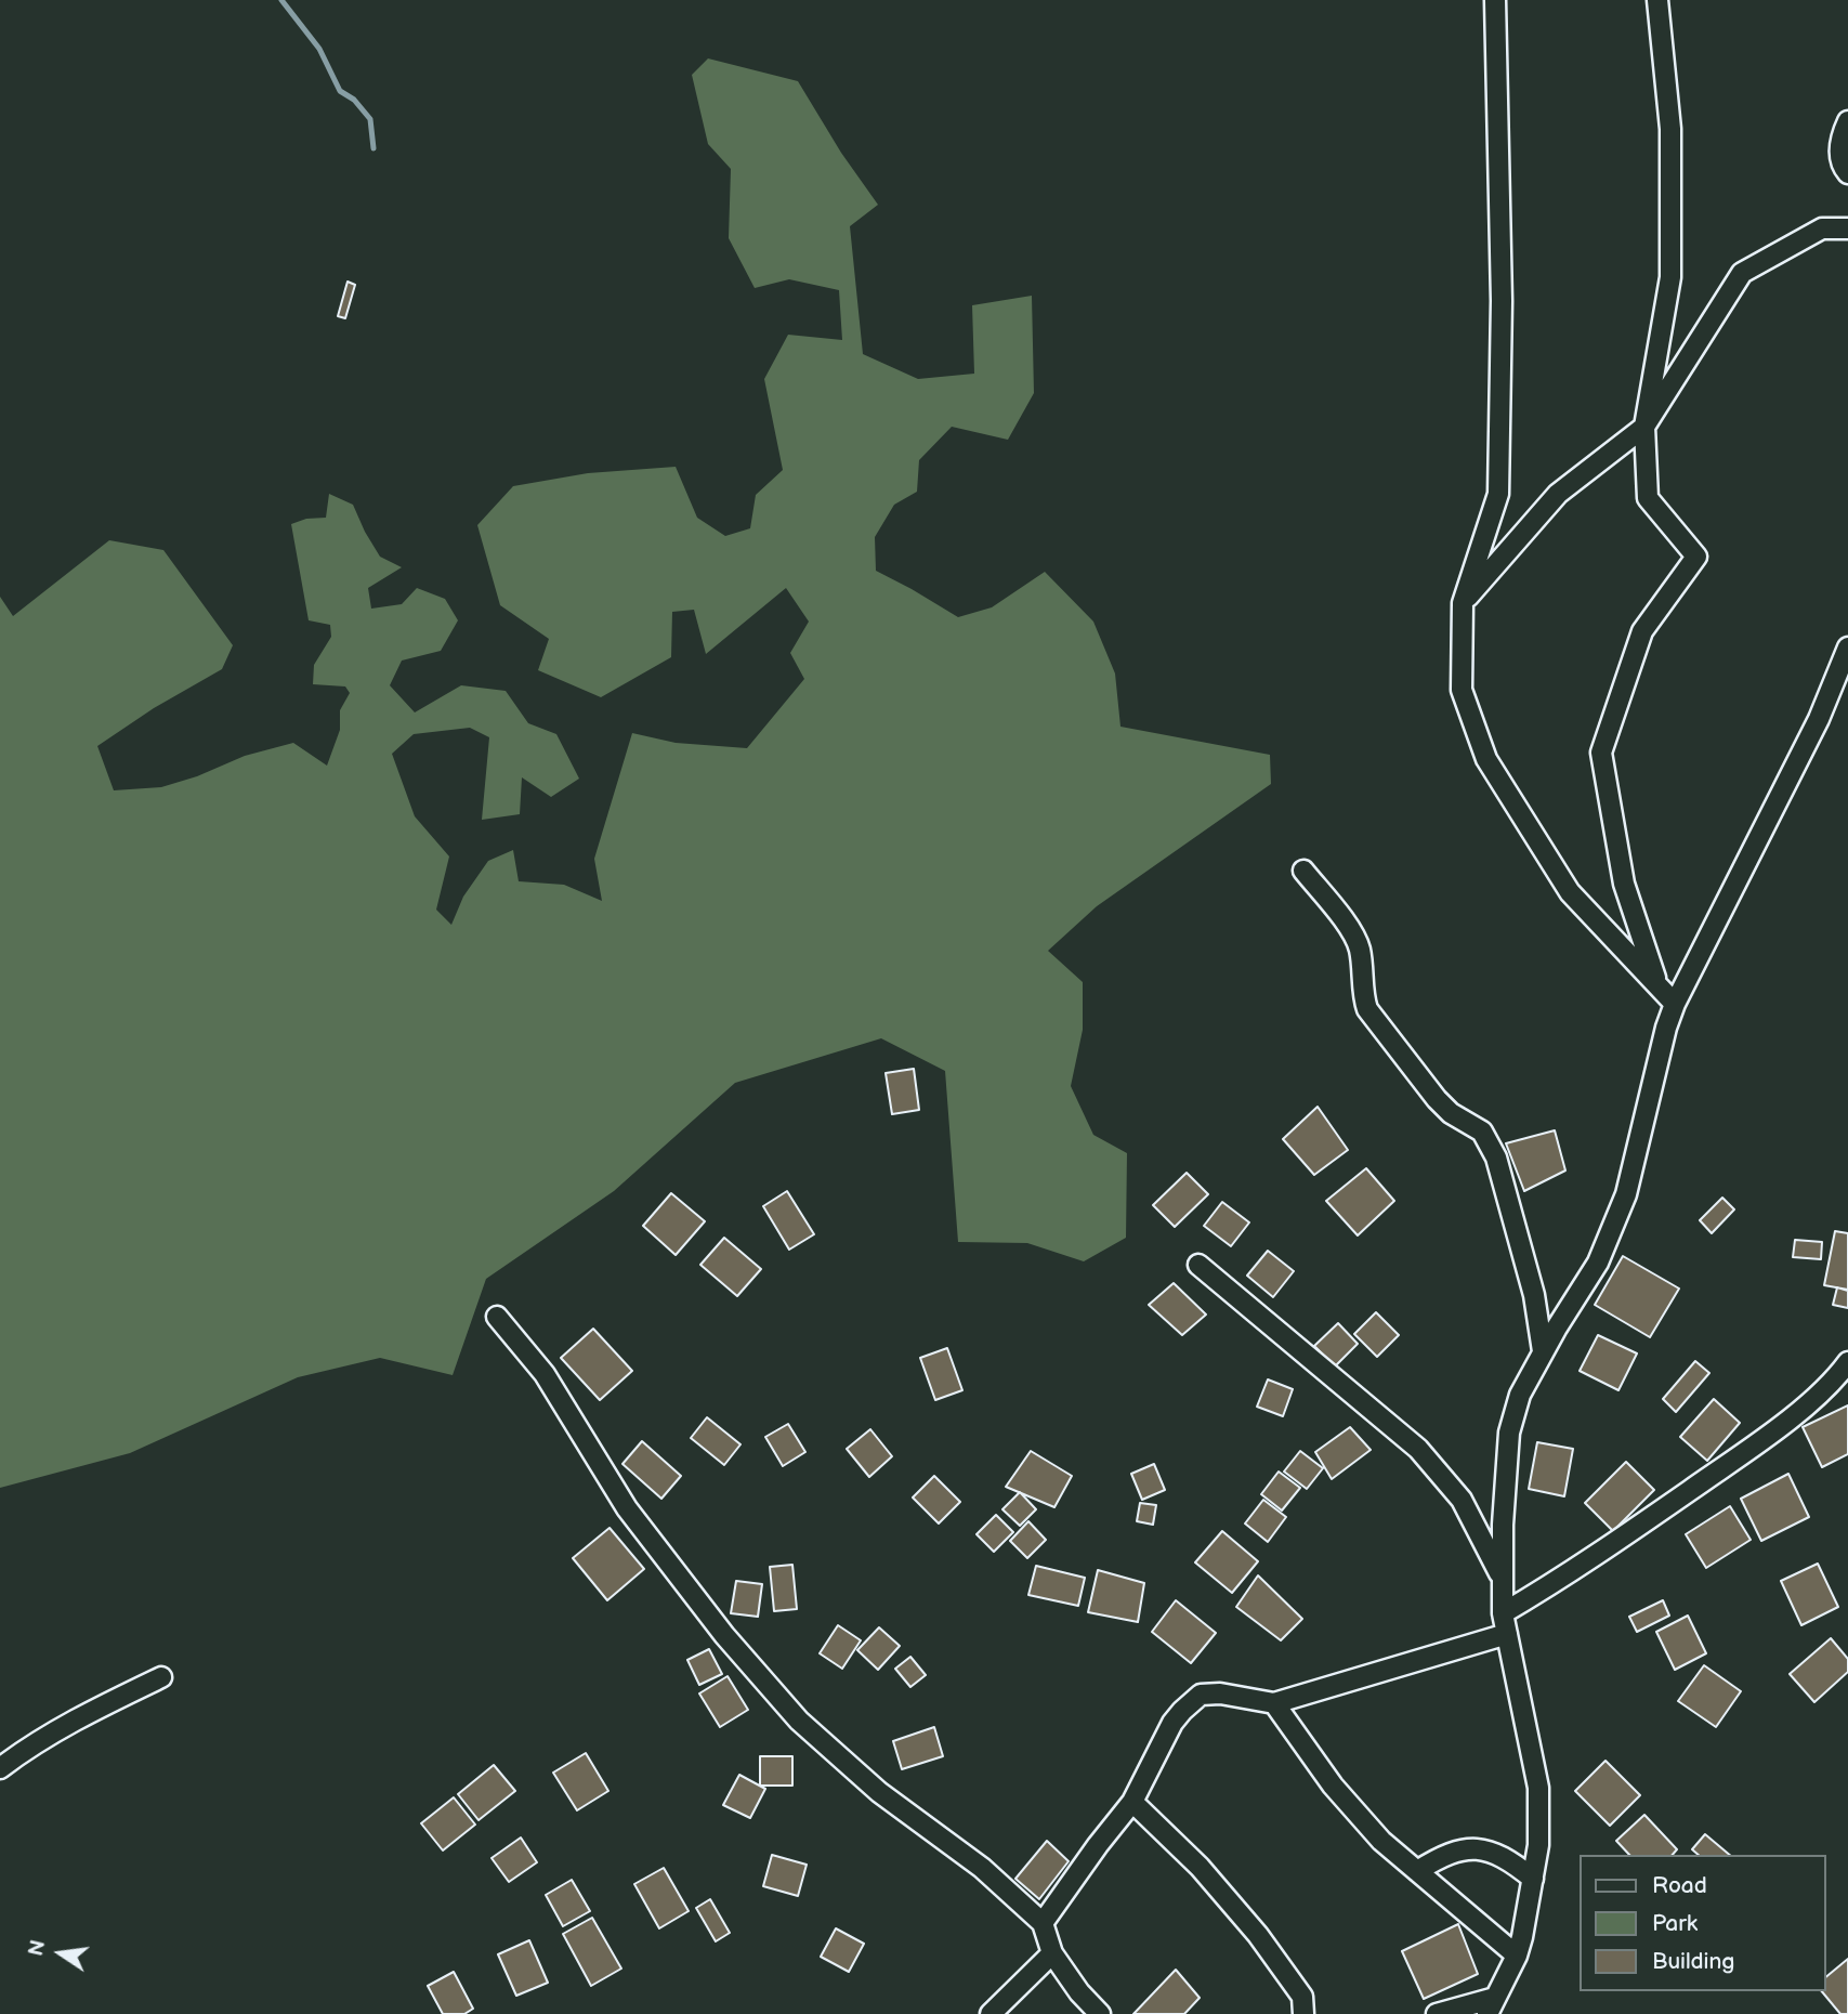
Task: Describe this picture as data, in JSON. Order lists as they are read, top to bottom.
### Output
{
  "legend": ["Road", "Park", "Building"],
  "north": "left"
}
